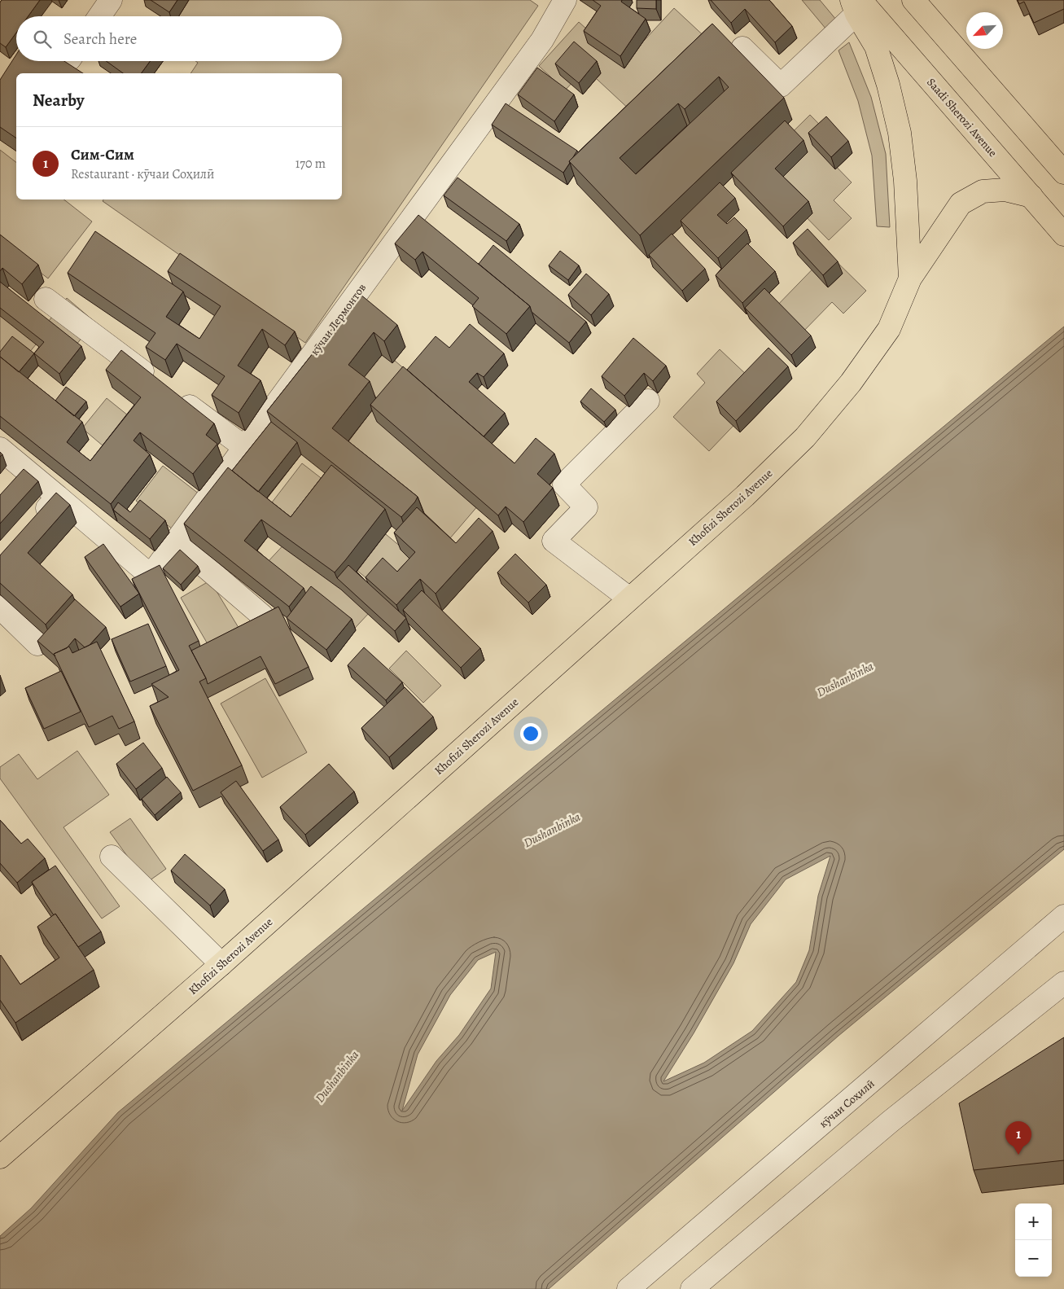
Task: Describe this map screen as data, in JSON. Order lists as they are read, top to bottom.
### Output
{
  "streets": {
    "main road": ["Saadi Sherozi Avenue", "Khofizi Sherozi Avenue"],
    "street": ["кӯчаи Лермонтов", "кӯчаи Соҳилӣ"]
  },
  "water": ["Dushanbinka"],
  "north": "bottom left",
  "page": {
    "search": "Search here",
    "heading": "Nearby",
    "list": [
      {
        "mark": "1",
        "name": "Сим-Сим",
        "note": "Restaurant · кӯчаи Соҳилӣ",
        "value": "170 m"
      }
    ],
    "pins": "1",
    "map_buttons": ["+", "−"]
  }
}
